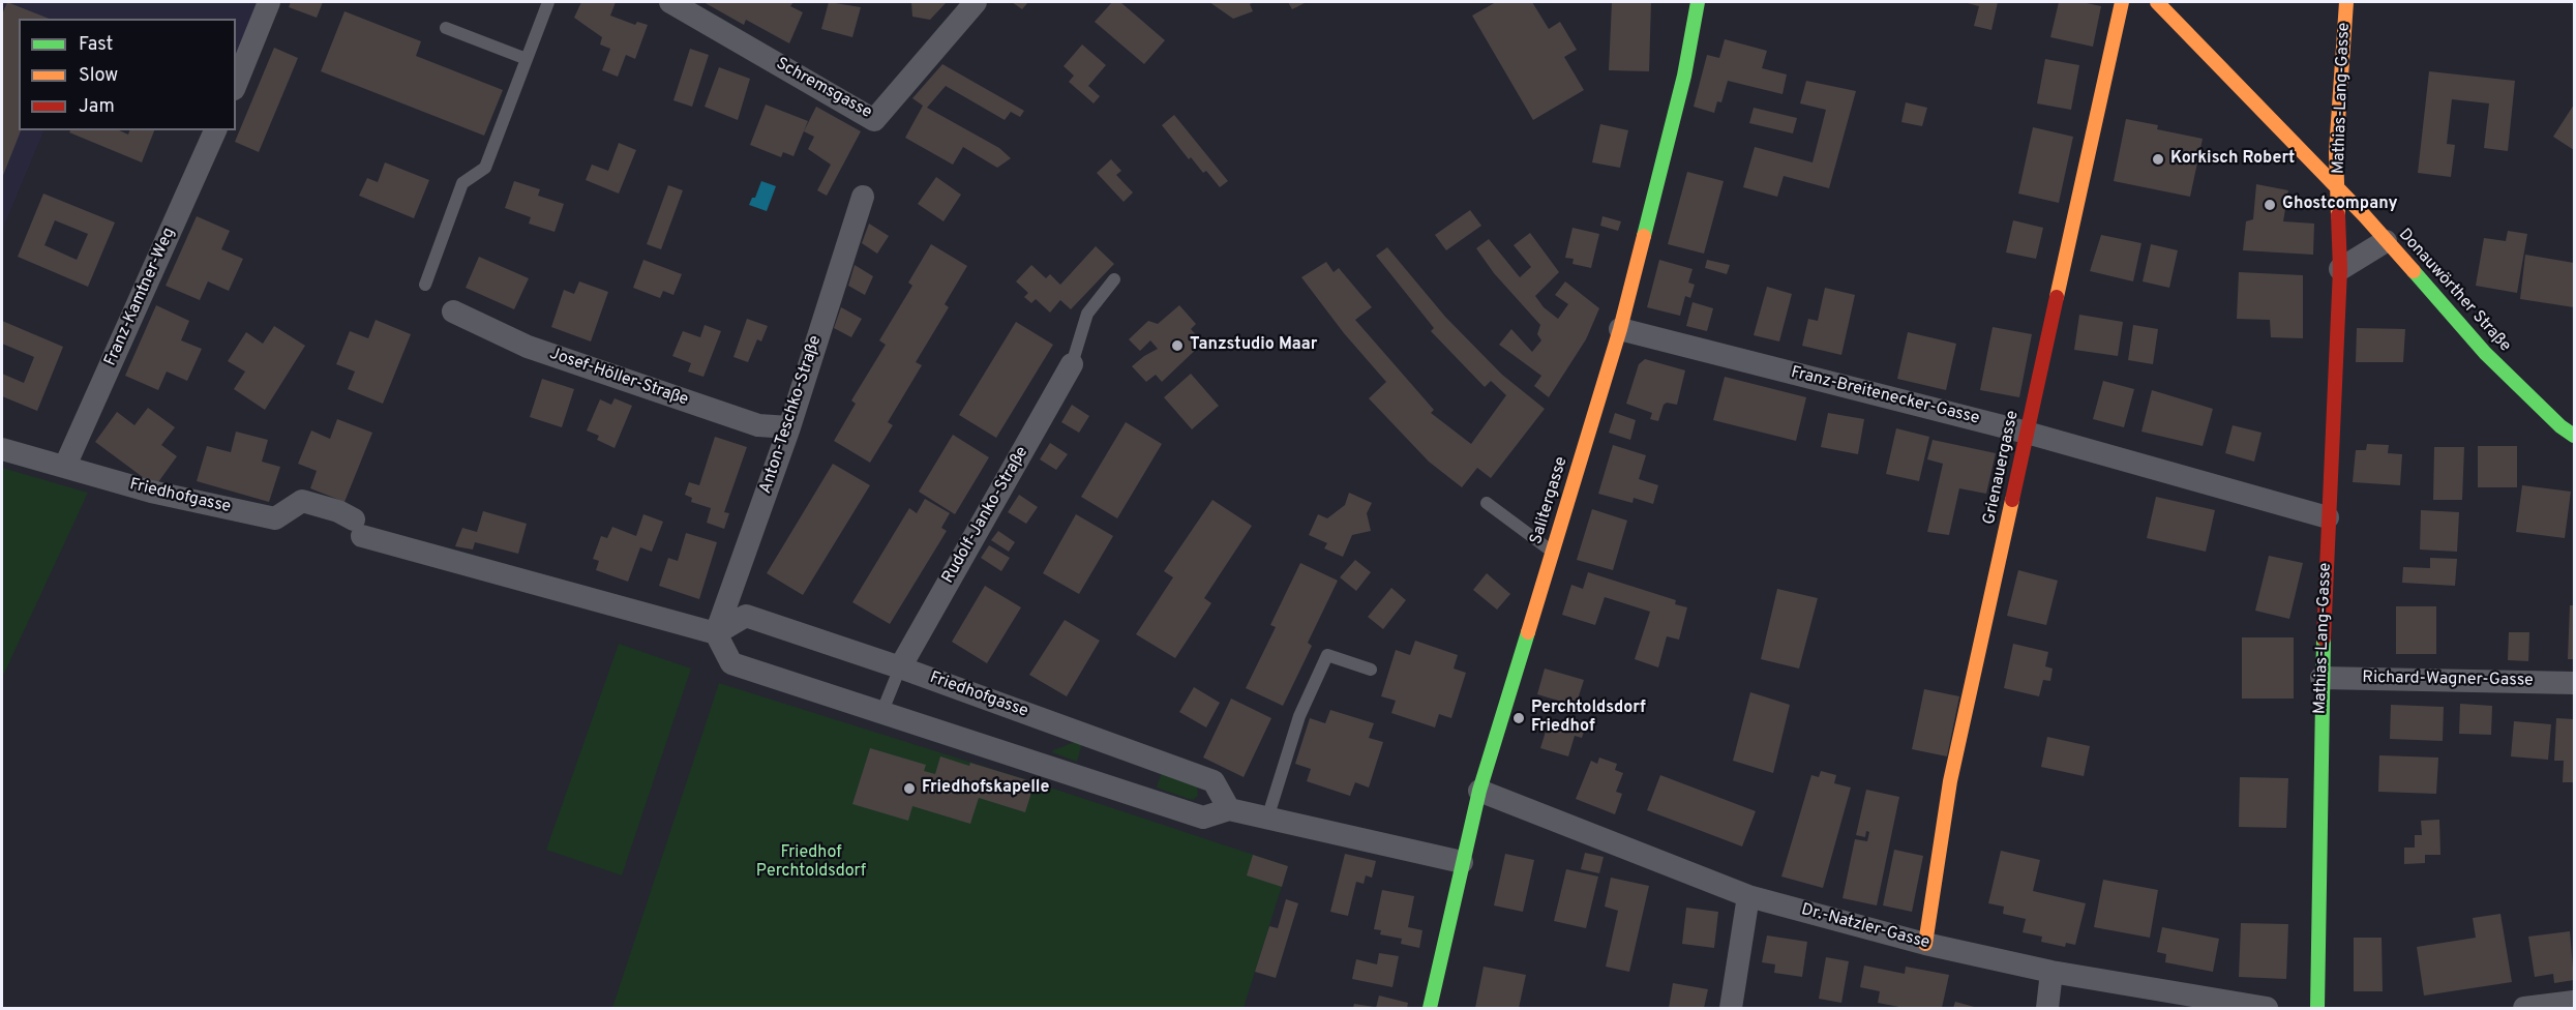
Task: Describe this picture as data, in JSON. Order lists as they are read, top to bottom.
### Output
{
  "streets": {
    "street": [
      "Schremsgasse",
      "Mathias-Lang-Gasse",
      "Donauwörther Straße",
      "Franz-Kamtner-Weg",
      "Josef-Höller-Straße",
      "Franz-Breitenecker-Gasse",
      "Anton-Teschko-Straße",
      "Grienauergasse",
      "Friedhofgasse",
      "Salitergasse",
      "Rudolf-Janko-Straße",
      "Richard-Wagner-Gasse",
      "Dr.-Natzler-Gasse"
    ]
  },
  "crossings": [
    ["Mathias-Lang-Gasse", "Donauwörther Straße"],
    ["Mathias-Lang-Gasse", "Franz-Breitenecker-Gasse"],
    ["Mathias-Lang-Gasse", "Richard-Wagner-Gasse"],
    ["Franz-Kamtner-Weg", "Friedhofgasse"],
    ["Josef-Höller-Straße", "Anton-Teschko-Straße"],
    ["Franz-Breitenecker-Gasse", "Grienauergasse"],
    ["Franz-Breitenecker-Gasse", "Salitergasse"],
    ["Anton-Teschko-Straße", "Friedhofgasse"],
    ["Grienauergasse", "Dr.-Natzler-Gasse"],
    ["Friedhofgasse", "Rudolf-Janko-Straße"],
    ["Salitergasse", "Dr.-Natzler-Gasse"]
  ],
  "parks": ["Friedhof Perchtoldsdorf"],
  "places": [
    "Korkisch Robert",
    "Ghostcompany",
    "Tanzstudio Maar",
    "Perchtoldsdorf Friedhof",
    "Friedhofskapelle"
  ],
  "legend": ["Fast", "Slow", "Jam"]
}
